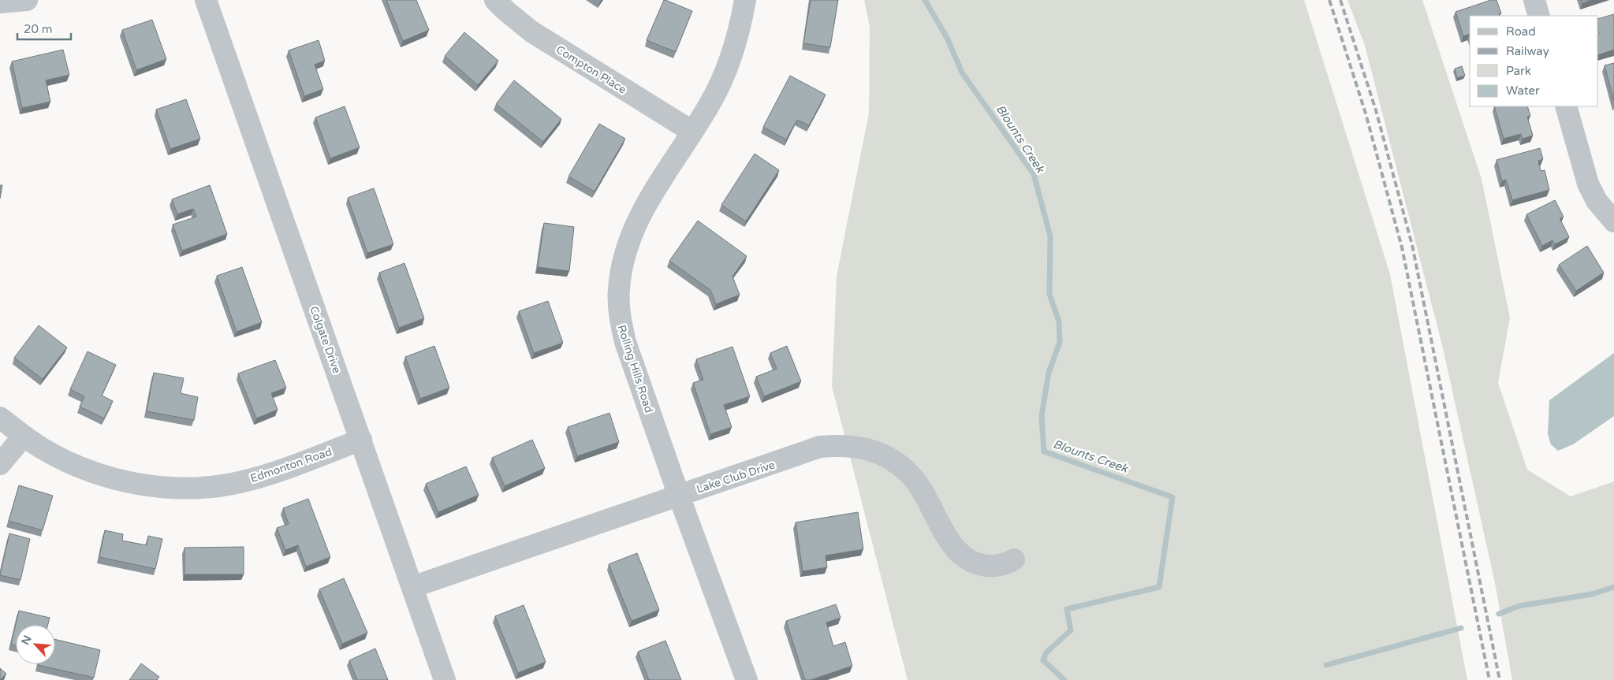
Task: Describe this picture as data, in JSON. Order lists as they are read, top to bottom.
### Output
{
  "streets": {
    "street": [
      "Compton Place",
      "Colgate Drive",
      "Rolling Hills Road",
      "Edmonton Road",
      "Lake Club Drive"
    ]
  },
  "crossings": [
    ["Compton Place", "Rolling Hills Road"],
    ["Colgate Drive", "Edmonton Road"],
    ["Colgate Drive", "Lake Club Drive"],
    ["Rolling Hills Road", "Lake Club Drive"]
  ],
  "water": ["Blounts Creek"],
  "legend": [
    "Road",
    "Railway",
    "Park",
    "Water"
  ],
  "scale_bar": "20 m",
  "north": "top left"
}
